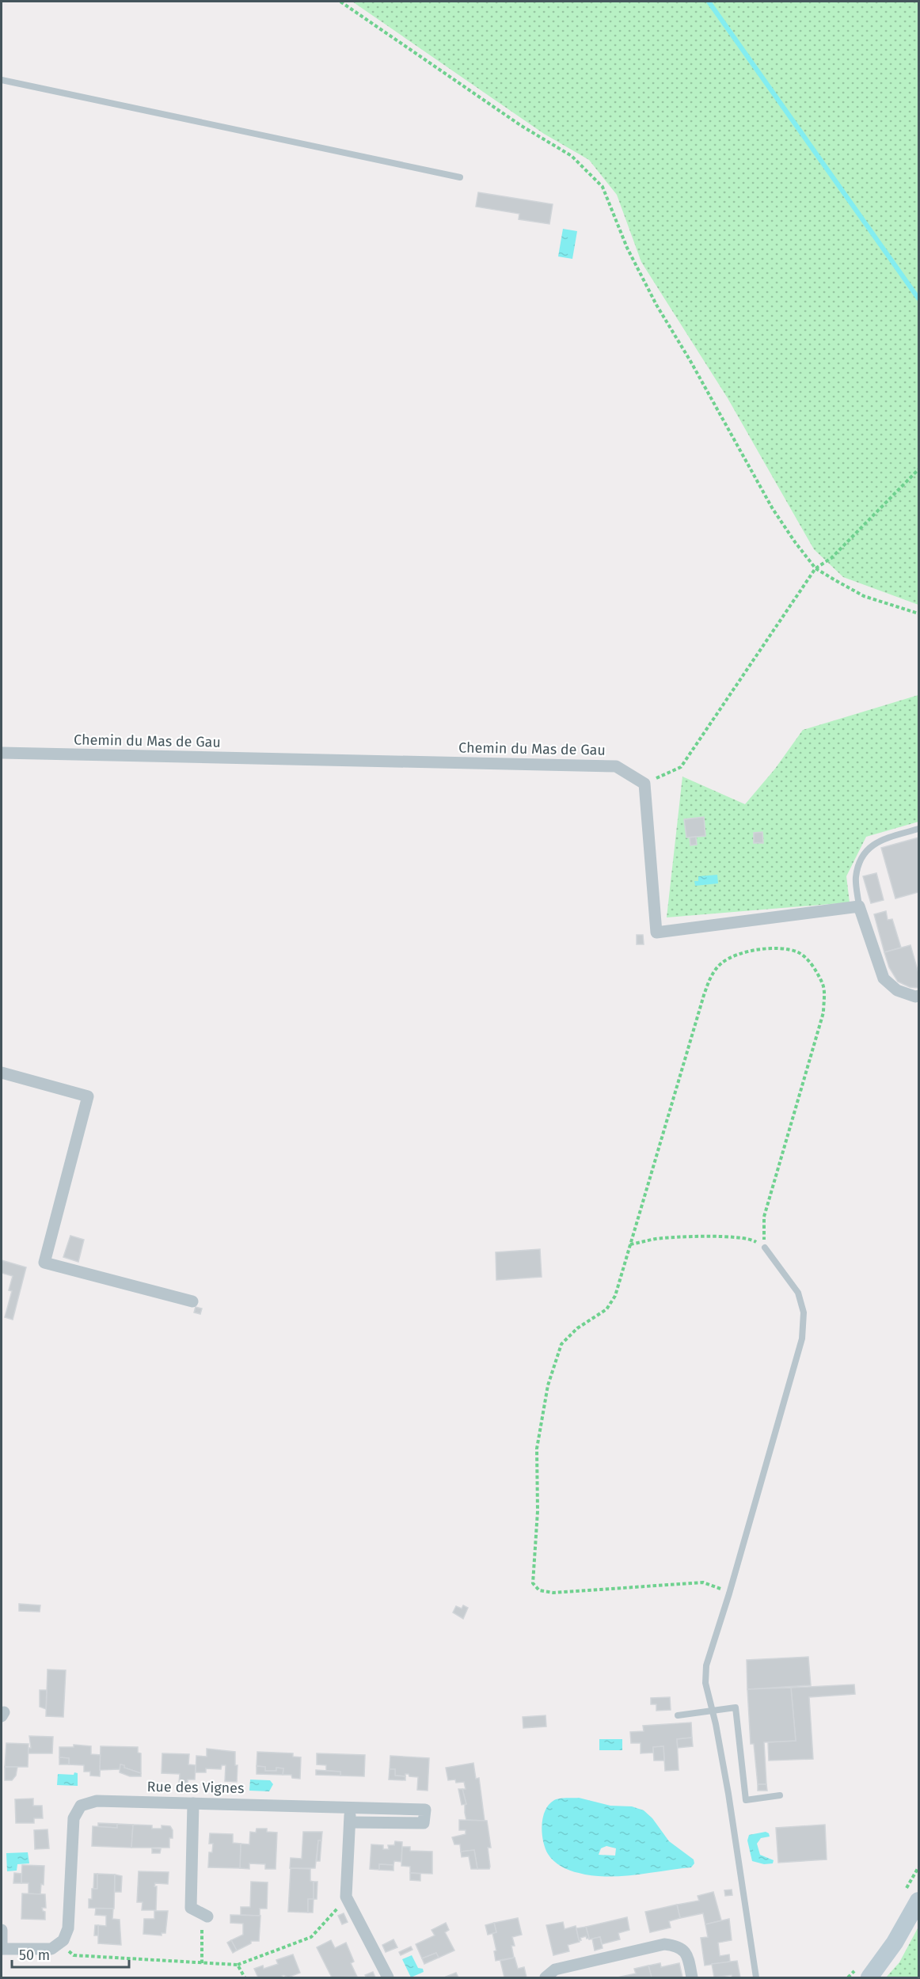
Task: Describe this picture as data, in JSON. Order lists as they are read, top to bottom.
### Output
{
  "streets": {
    "street": ["Chemin du Mas de Gau", "Rue des Vignes"]
  },
  "scale_bar": "50 m"
}
